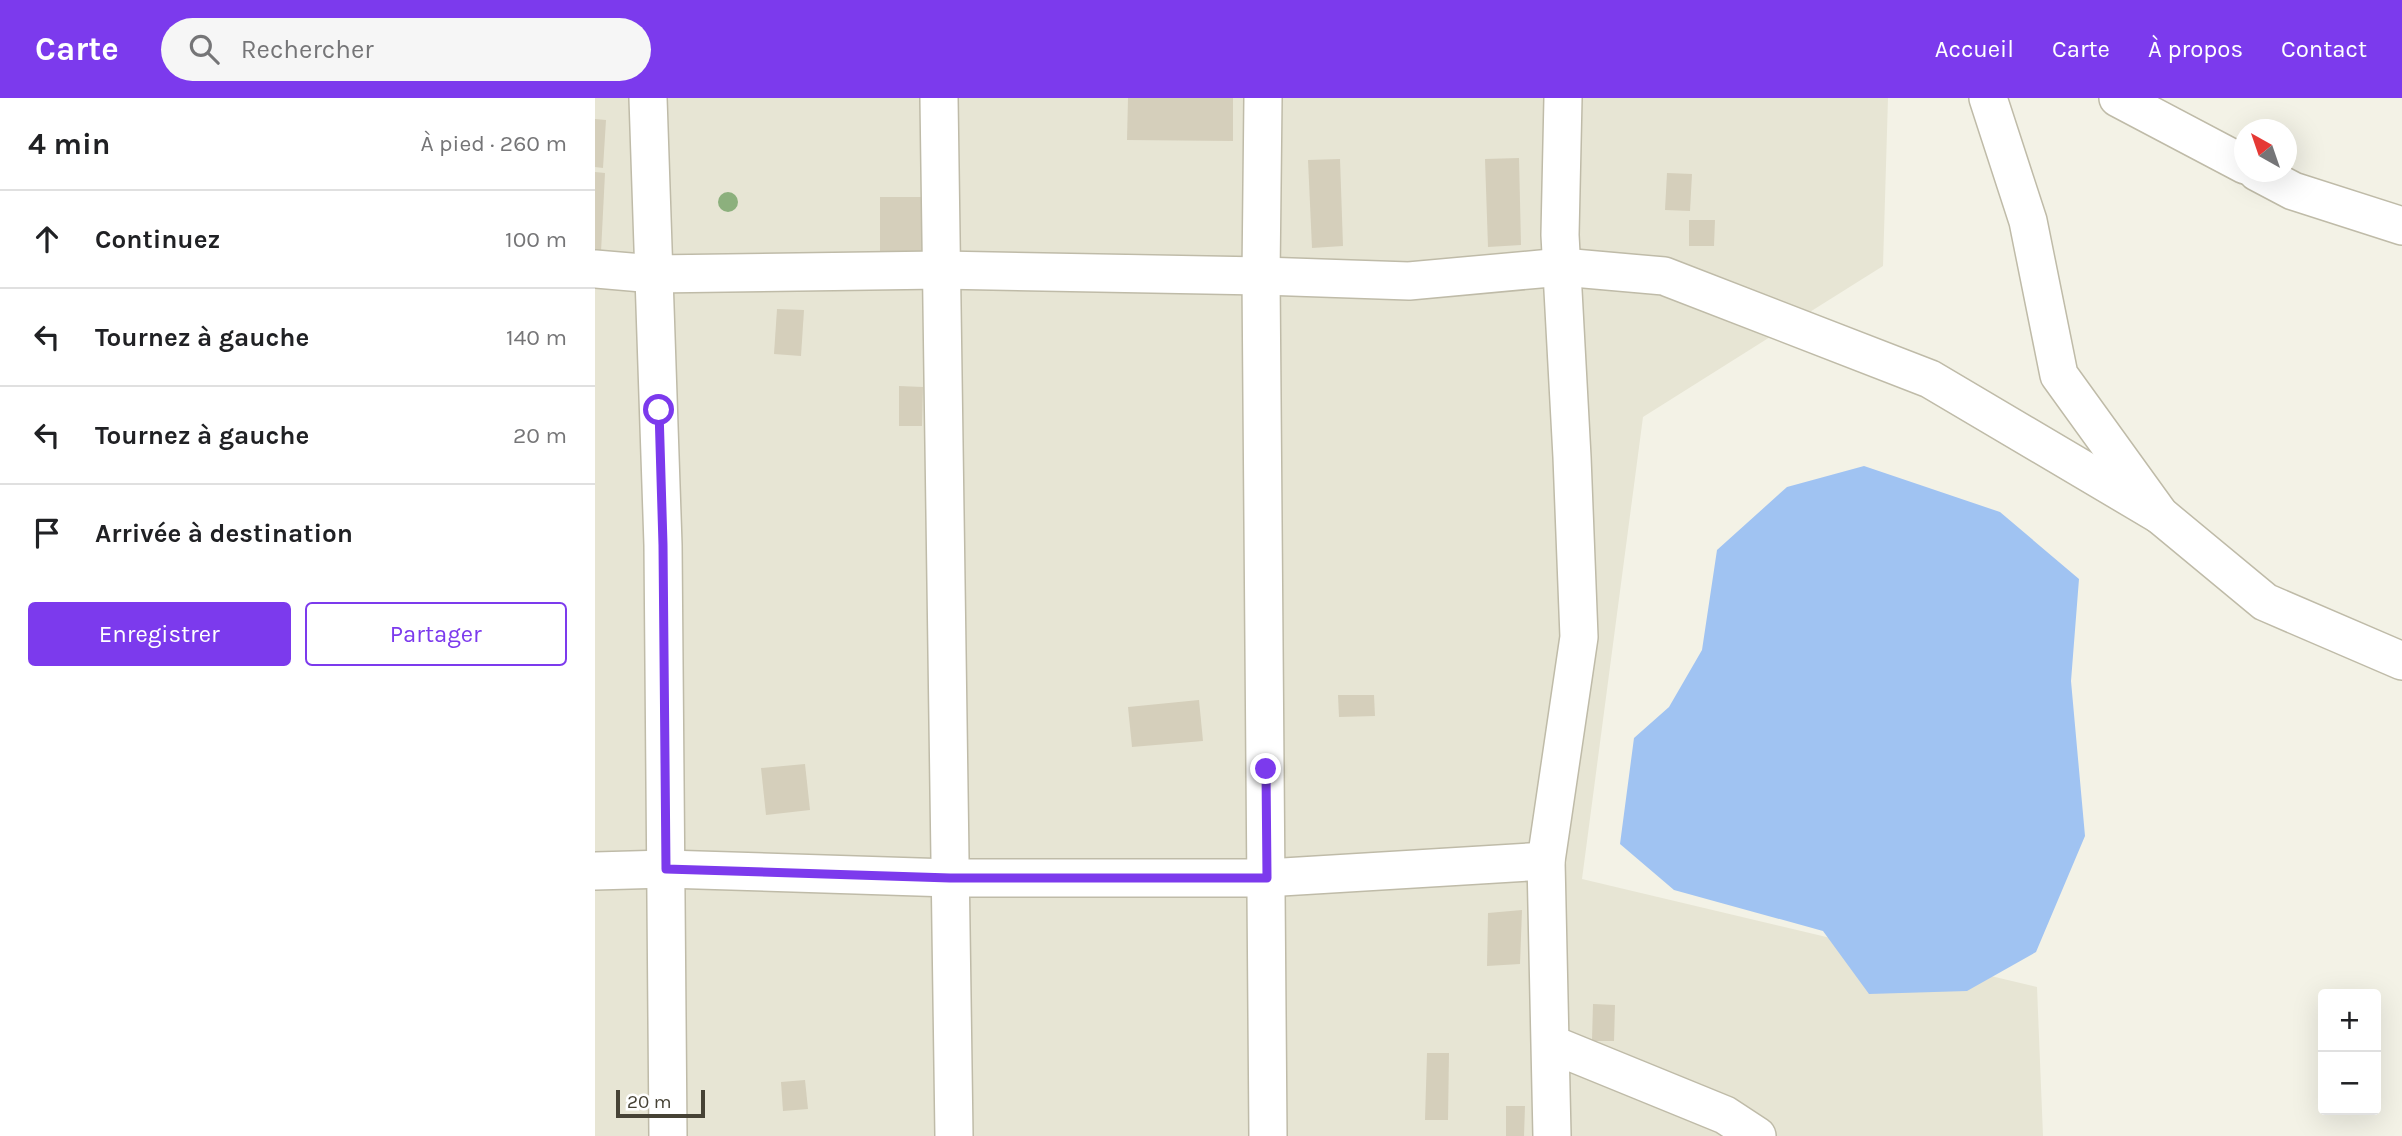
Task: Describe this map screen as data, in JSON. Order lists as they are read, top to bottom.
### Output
{
  "scale_bar": "20 m",
  "north": "top left",
  "page": {
    "header": "Carte",
    "search": "Rechercher",
    "nav": [
      "Accueil",
      "Carte",
      "À propos",
      "Contact"
    ],
    "heading": ["4 min", "À pied · 260 m"],
    "list": [
      ["Continuez", "100 m"],
      ["Tournez à gauche", "140 m"],
      ["Tournez à gauche", "20 m"],
      "Arrivée à destination"
    ],
    "buttons": ["Enregistrer", "Partager"],
    "map_buttons": ["+", "−"],
    "scale": "20 m"
  }
}
